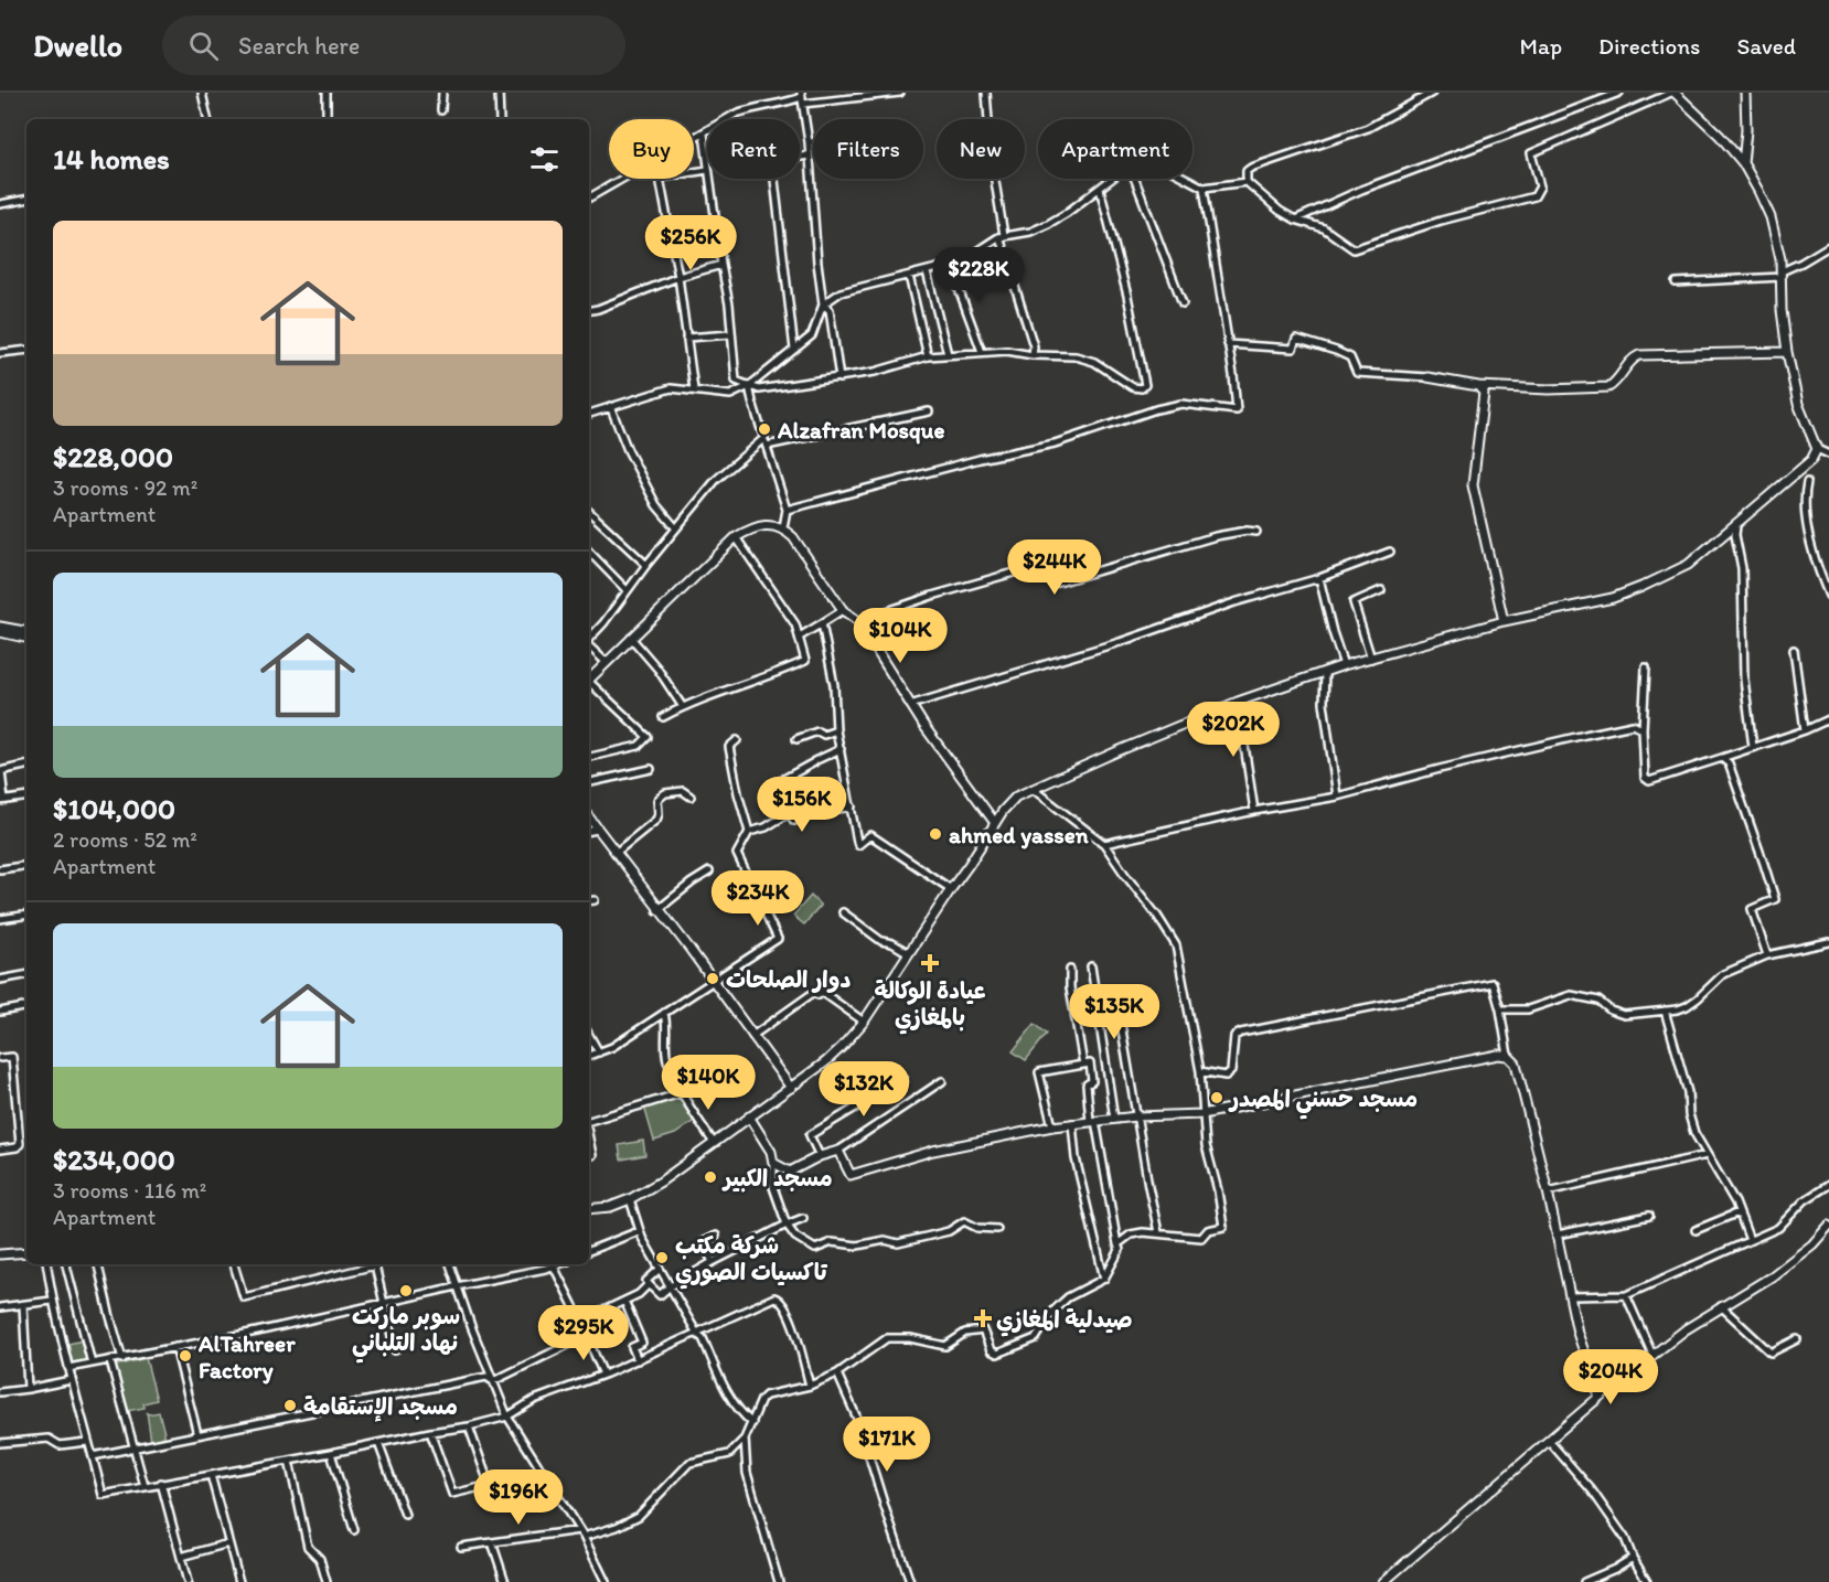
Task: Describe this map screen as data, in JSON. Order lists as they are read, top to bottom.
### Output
{
  "places": {
    "other": [
      "Alzafran Mosque",
      "ahmed yassen",
      "دوار الصلحات",
      "مسجد حسني المصدر",
      "مسجد الكبير",
      "شركة مكتب تاكسيات الصوري",
      "سوبر ماركت نهاد التلباني",
      "AlTahreer Factory",
      "مسجد الإستقامة"
    ],
    "health": ["عيادة الوكالة بالمغازي", "صيدلية المغازي"]
  },
  "page": {
    "header": "Dwello",
    "search": "Search here",
    "nav": ["Map", "Directions", "Saved"],
    "chip": [
      "Buy",
      "Rent",
      "Filters",
      "New",
      "Apartment"
    ],
    "heading": "14 homes",
    "list": [
      {
        "name": "$228,000",
        "note": "3 rooms · 92 m² · Apartment"
      },
      {
        "name": "$104,000",
        "note": "2 rooms · 52 m² · Apartment"
      },
      {
        "name": "$234,000",
        "note": "3 rooms · 116 m² · Apartment"
      }
    ],
    "price": [
      "$256K",
      "$228K",
      "$244K",
      "$104K",
      "$202K",
      "$156K",
      "$234K",
      "$135K",
      "$140K",
      "$132K",
      "$295K",
      "$204K",
      "$171K",
      "$196K"
    ]
  }
}
